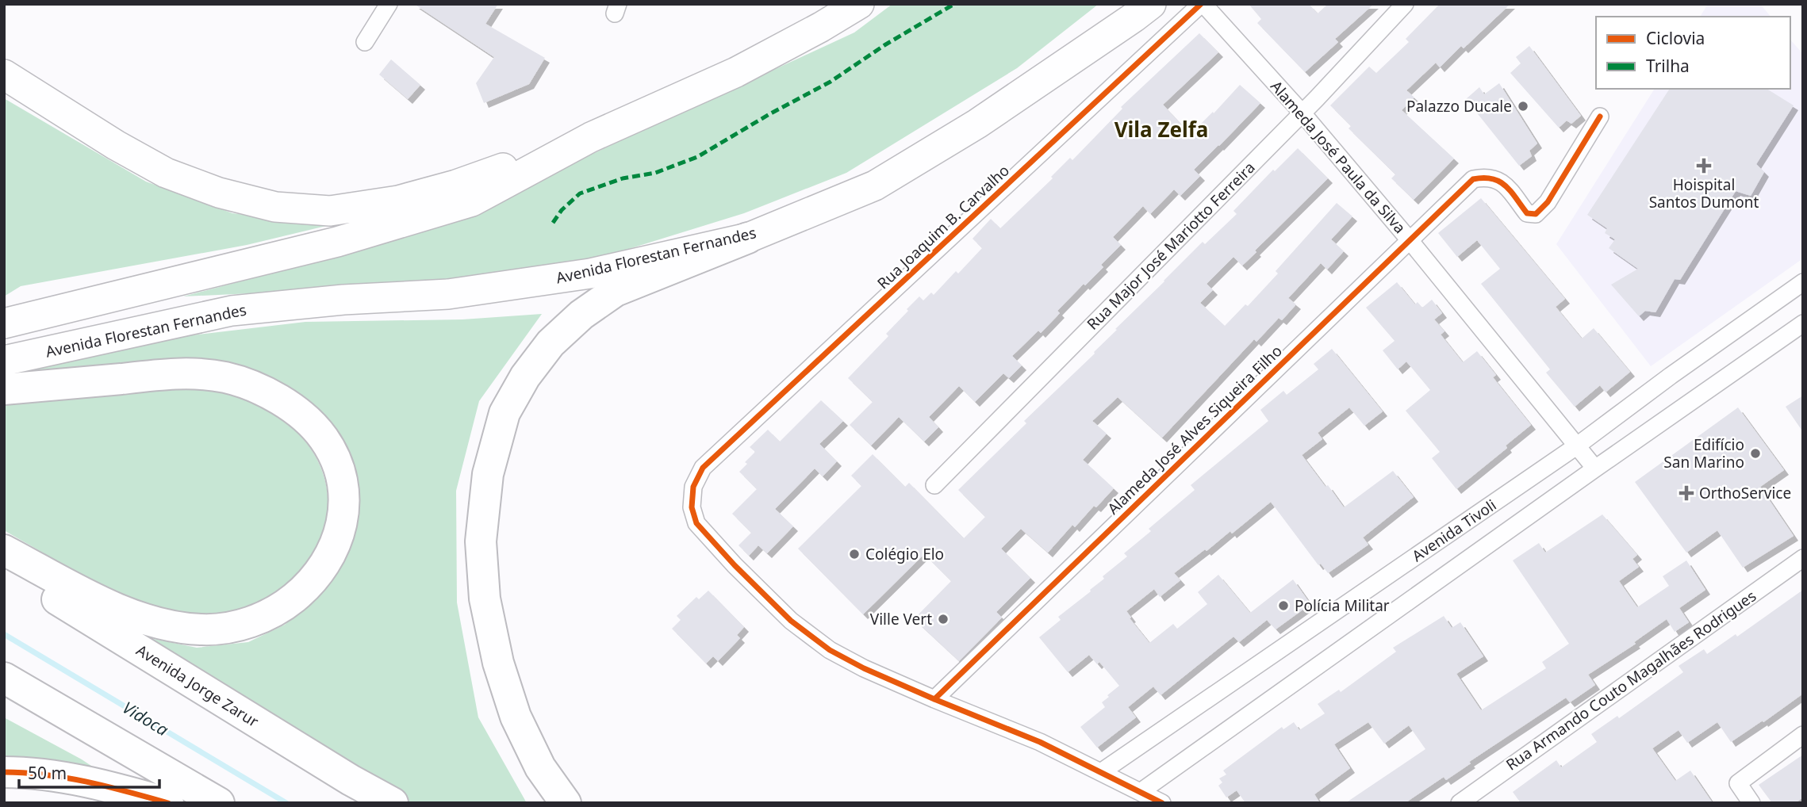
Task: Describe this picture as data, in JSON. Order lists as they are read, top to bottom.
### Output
{
  "streets": {
    "highway": ["Avenida Florestan Fernandes", "Avenida Jorge Zarur"],
    "street": [
      "Alameda José Paula da Silva",
      "Rua Joaquim B. Carvalho",
      "Rua Major José Mariotto Ferreira",
      "Alameda José Alves Siqueira Filho",
      "Avenida Tivoli",
      "Rua Armando Couto Magalhães Rodrigues"
    ]
  },
  "crossings": [
    ["Alameda José Paula da Silva", "Rua Joaquim B. Carvalho"],
    ["Alameda José Paula da Silva", "Rua Major José Mariotto Ferreira"],
    ["Alameda José Paula da Silva", "Alameda José Alves Siqueira Filho"],
    ["Alameda José Paula da Silva", "Avenida Tivoli"],
    ["Rua Joaquim B. Carvalho", "Alameda José Alves Siqueira Filho"]
  ],
  "districts": ["Vila Zelfa"],
  "water": ["Vidoca"],
  "places": {
    "other": [
      "Palazzo Ducale",
      "Edifício San Marino",
      "Colégio Elo",
      "Polícia Militar",
      "Ville Vert"
    ],
    "health": ["Hoispital Santos Dumont", "OrthoService"]
  },
  "legend": ["Ciclovia", "Trilha"],
  "scale_bar": "50 m"
}
